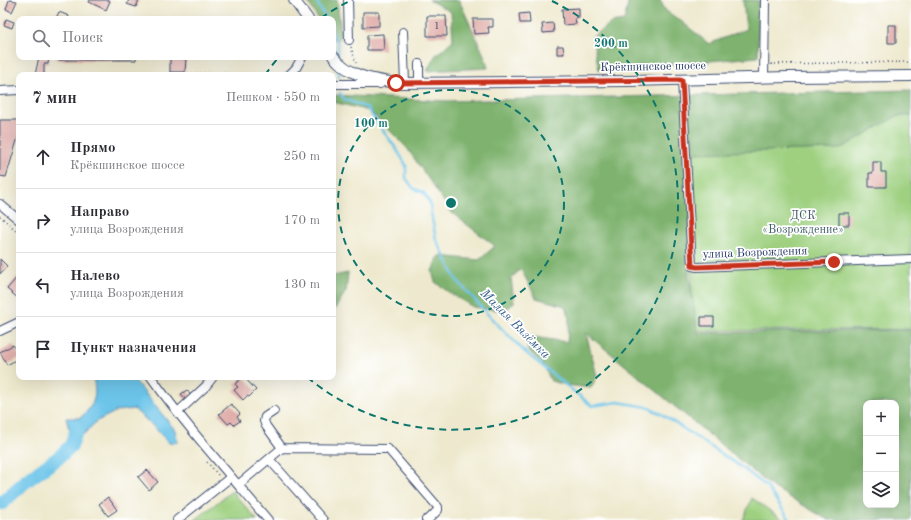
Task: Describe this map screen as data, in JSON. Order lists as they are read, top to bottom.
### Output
{
  "streets": {
    "main road": ["Крёкшинское шоссе"],
    "street": ["улица Возрождения"]
  },
  "crossings": [
    ["Крёкшинское шоссе", "улица Возрождения"]
  ],
  "water": ["Малая Вязёмка"],
  "parks": ["ДСК «Возрождение»"],
  "house_numbers": ["1"],
  "page": {
    "search": "Поиск",
    "heading": ["7 мин", "Пешком · 550 m"],
    "list": [
      ["Прямо", "Крёкшинское шоссе", "250 m"],
      ["Направо", "улица Возрождения", "170 m"],
      ["Налево", "улица Возрождения", "130 m"],
      "Пункт назначения"
    ],
    "map_buttons": ["+", "−"]
  },
  "rings": ["200 m", "100 m"]
}
